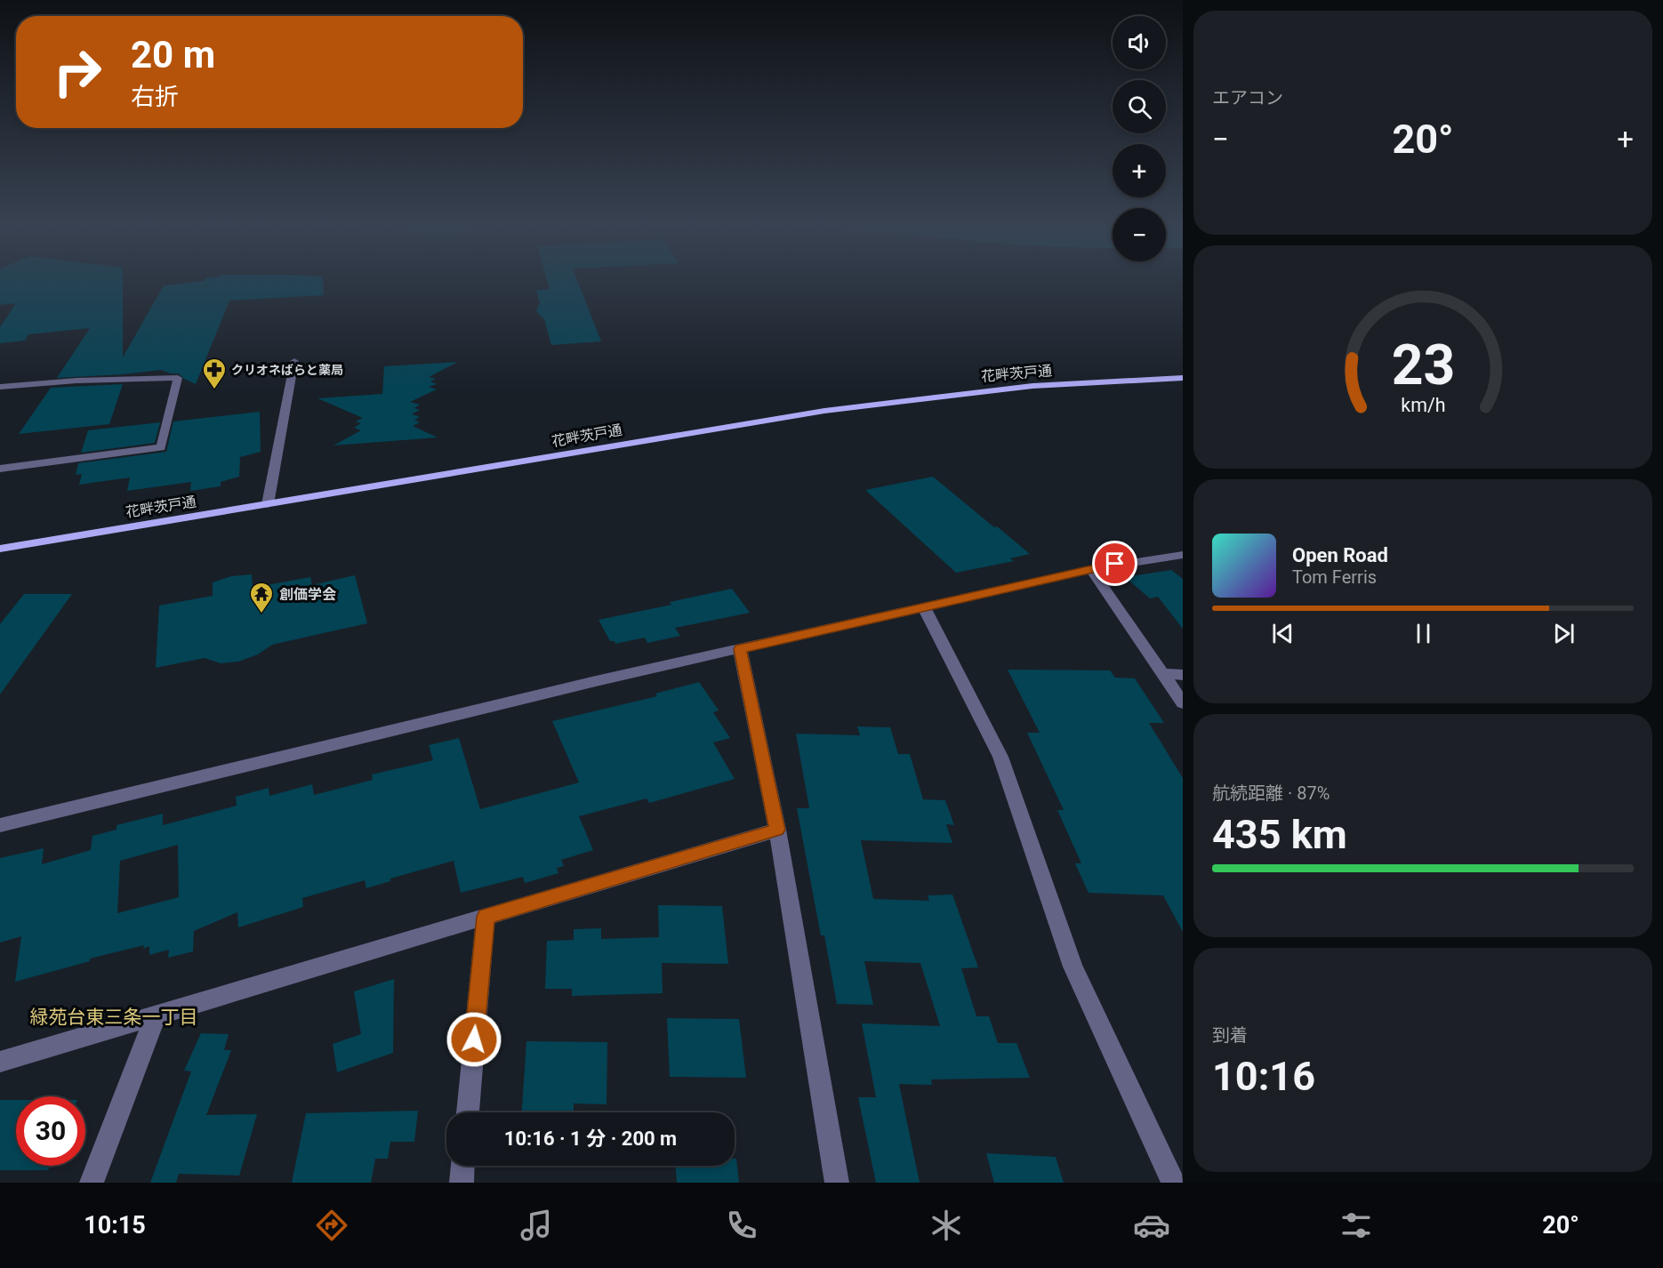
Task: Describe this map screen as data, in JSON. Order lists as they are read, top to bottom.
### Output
{
  "streets": {
    "main road": ["花畔茨戸通"]
  },
  "districts": ["緑苑台東三条一丁目"],
  "places": {
    "pharmacy": ["クリオネばらと薬局"],
    "temple": ["創価学会"]
  },
  "page": {
    "tile": [
      "エアコン",
      ["航続距離 · 87%", "435 km"],
      ["到着", "10:16"]
    ],
    "map_buttons": ["+", "−"],
    "turn": ["20 m", "右折"],
    "heat": ["−", "20°", "+"],
    "song": ["Open Road", "Tom Ferris"],
    "limit": "30",
    "trip": "10:16 · 1 分 · 200 m",
    "tabs": ["10:15", "20°"],
    "gauge": ["23", "km/h"]
  }
}
